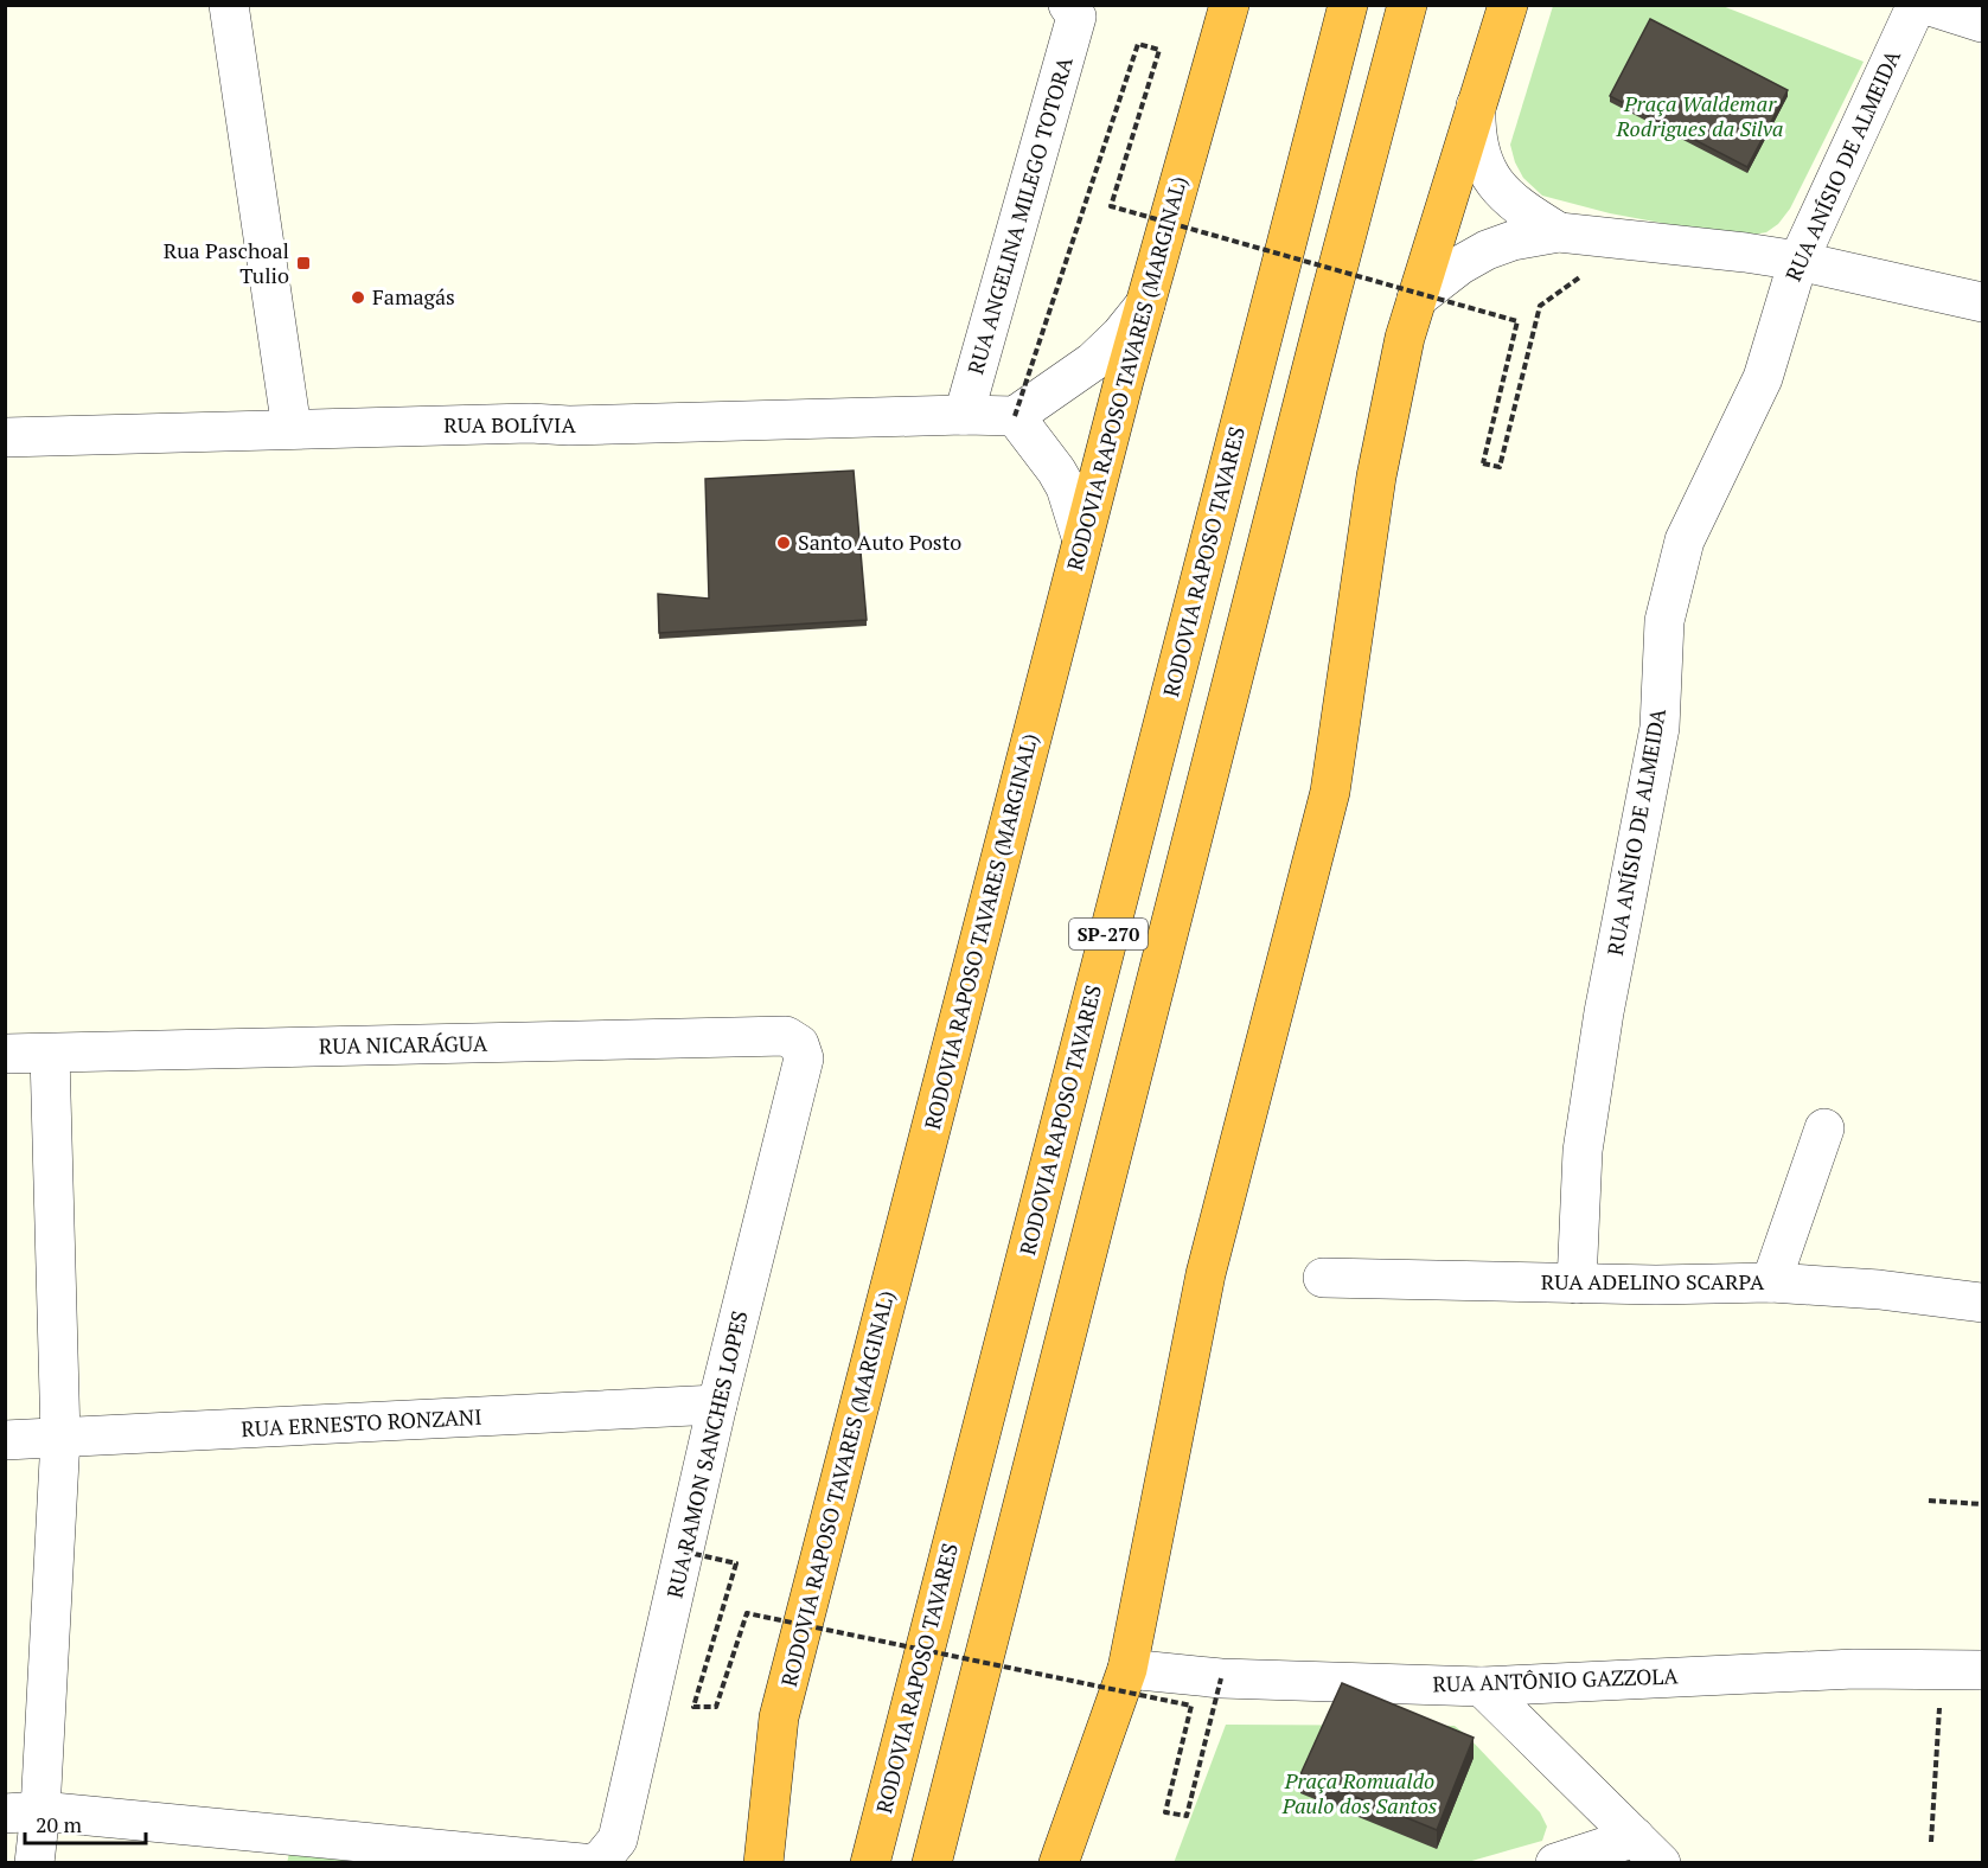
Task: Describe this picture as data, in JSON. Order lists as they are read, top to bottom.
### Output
{
  "streets": {
    "highway": ["RODOVIA RAPOSO TAVARES (MARGINAL)", "RODOVIA RAPOSO TAVARES", "SP-270"],
    "street": [
      "RUA ANÍSIO DE ALMEIDA",
      "RUA ANGELINA MILEGO TOTORA",
      "RUA BOLÍVIA",
      "RUA NICARÁGUA",
      "RUA ADELINO SCARPA",
      "RUA ERNESTO RONZANI",
      "RUA RAMON SANCHES LOPES",
      "RUA ANTÔNIO GAZZOLA"
    ]
  },
  "crossings": [
    ["RUA ANÍSIO DE ALMEIDA", "RUA ADELINO SCARPA"],
    ["RUA ANGELINA MILEGO TOTORA", "RUA BOLÍVIA"],
    ["RUA NICARÁGUA", "RUA RAMON SANCHES LOPES"],
    ["RUA ERNESTO RONZANI", "RUA RAMON SANCHES LOPES"]
  ],
  "parks": ["Praça Waldemar Rodrigues da Silva", "Praça Romualdo Paulo dos Santos"],
  "places": {
    "transit": ["Rua Paschoal Tulio"],
    "other": ["Famagás", "Santo Auto Posto"]
  },
  "scale_bar": "20 m"
}
